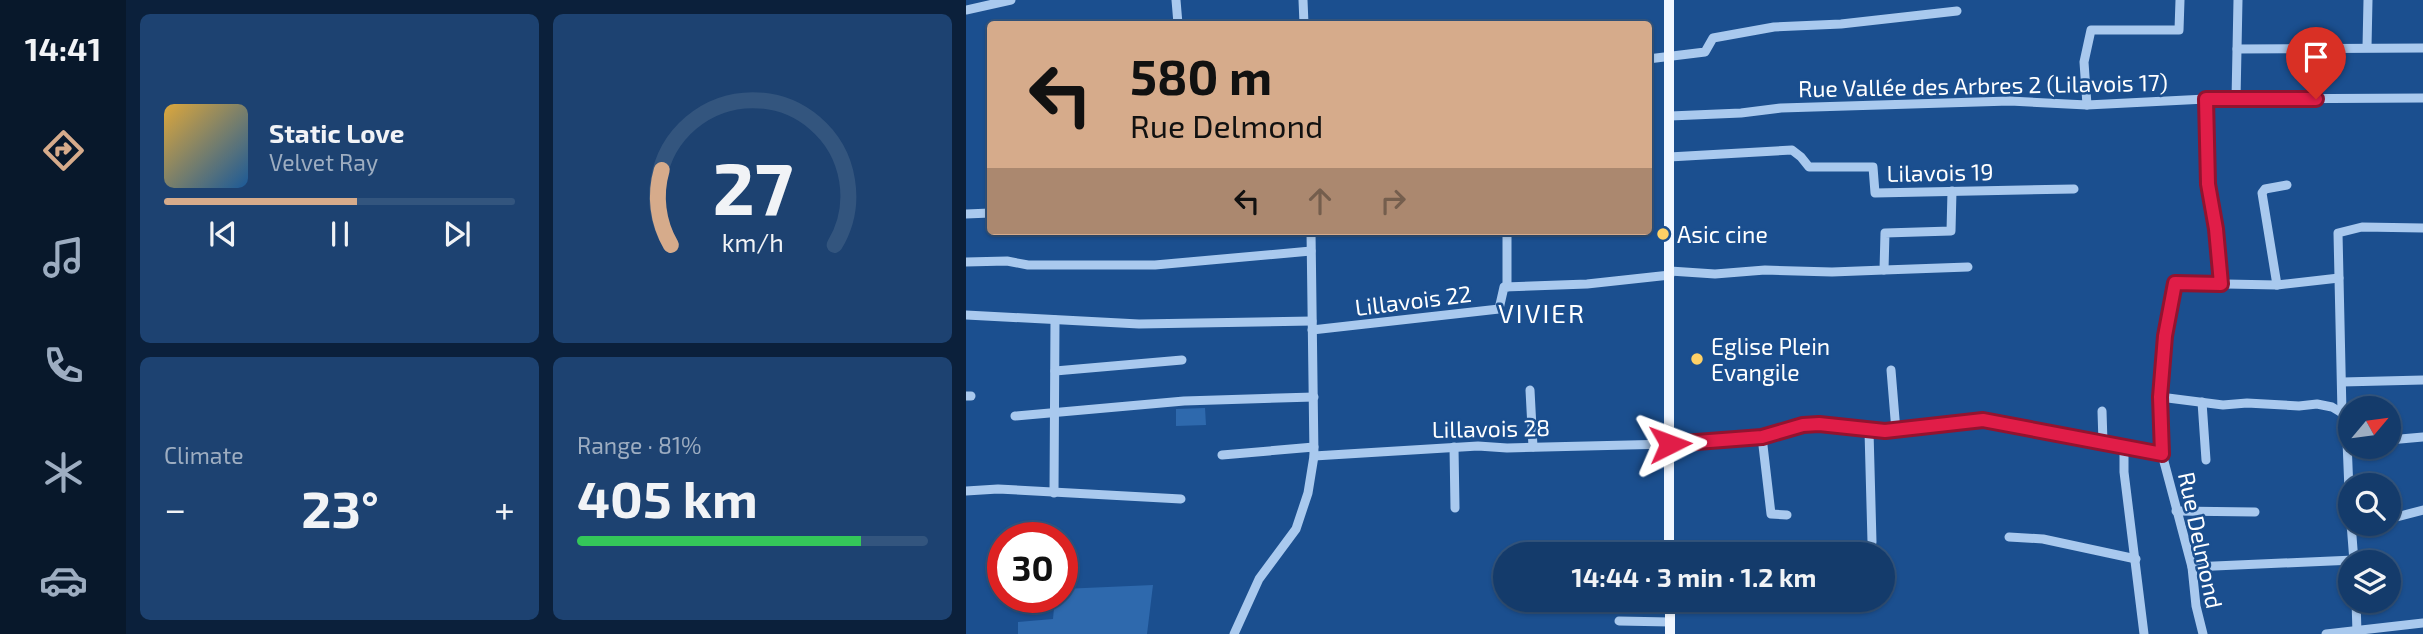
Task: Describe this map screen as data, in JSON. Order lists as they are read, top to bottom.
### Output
{
  "streets": {
    "street": [
      "Rue Vallée des Arbres 2 (Lilavois 17)",
      "Lilavois 19",
      "Lillavois 22",
      "Lillavois 28",
      "Rue Delmond"
    ]
  },
  "crossings": [
    ["Lillavois 28", "Rue Delmond"]
  ],
  "districts": ["VIVIER"],
  "places": ["Asic cine", "Eglise Plein Evangile"],
  "north": "top right",
  "page": {
    "tabs": "14:41",
    "turn": ["580 m", "Rue Delmond"],
    "song": ["Static Love", "Velvet Ray"],
    "tile": [
      "Climate",
      ["Range · 81%", "405 km"]
    ],
    "heat": ["−", "23°", "+"],
    "limit": "30",
    "trip": "14:44 · 3 min · 1.2 km",
    "gauge": ["27", "km/h"]
  }
}
